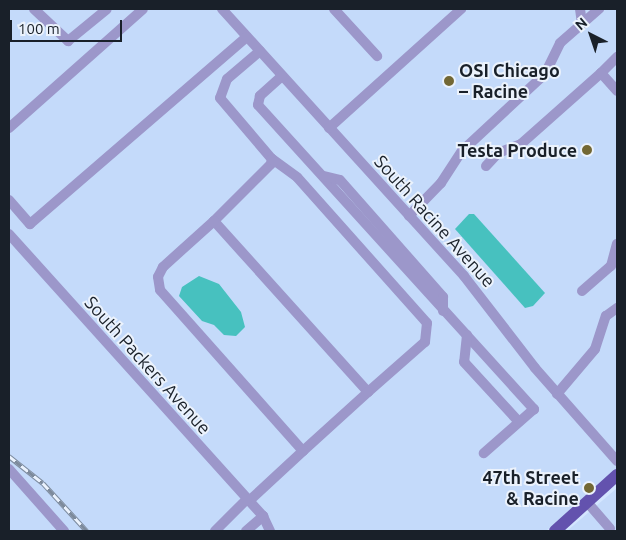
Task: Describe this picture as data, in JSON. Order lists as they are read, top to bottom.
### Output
{
  "streets": {
    "street": ["South Racine Avenue", "South Packers Avenue"]
  },
  "places": ["OSI Chicago – Racine", "Testa Produce", "47th Street & Racine"],
  "scale_bar": "100 m",
  "north": "top left"
}
